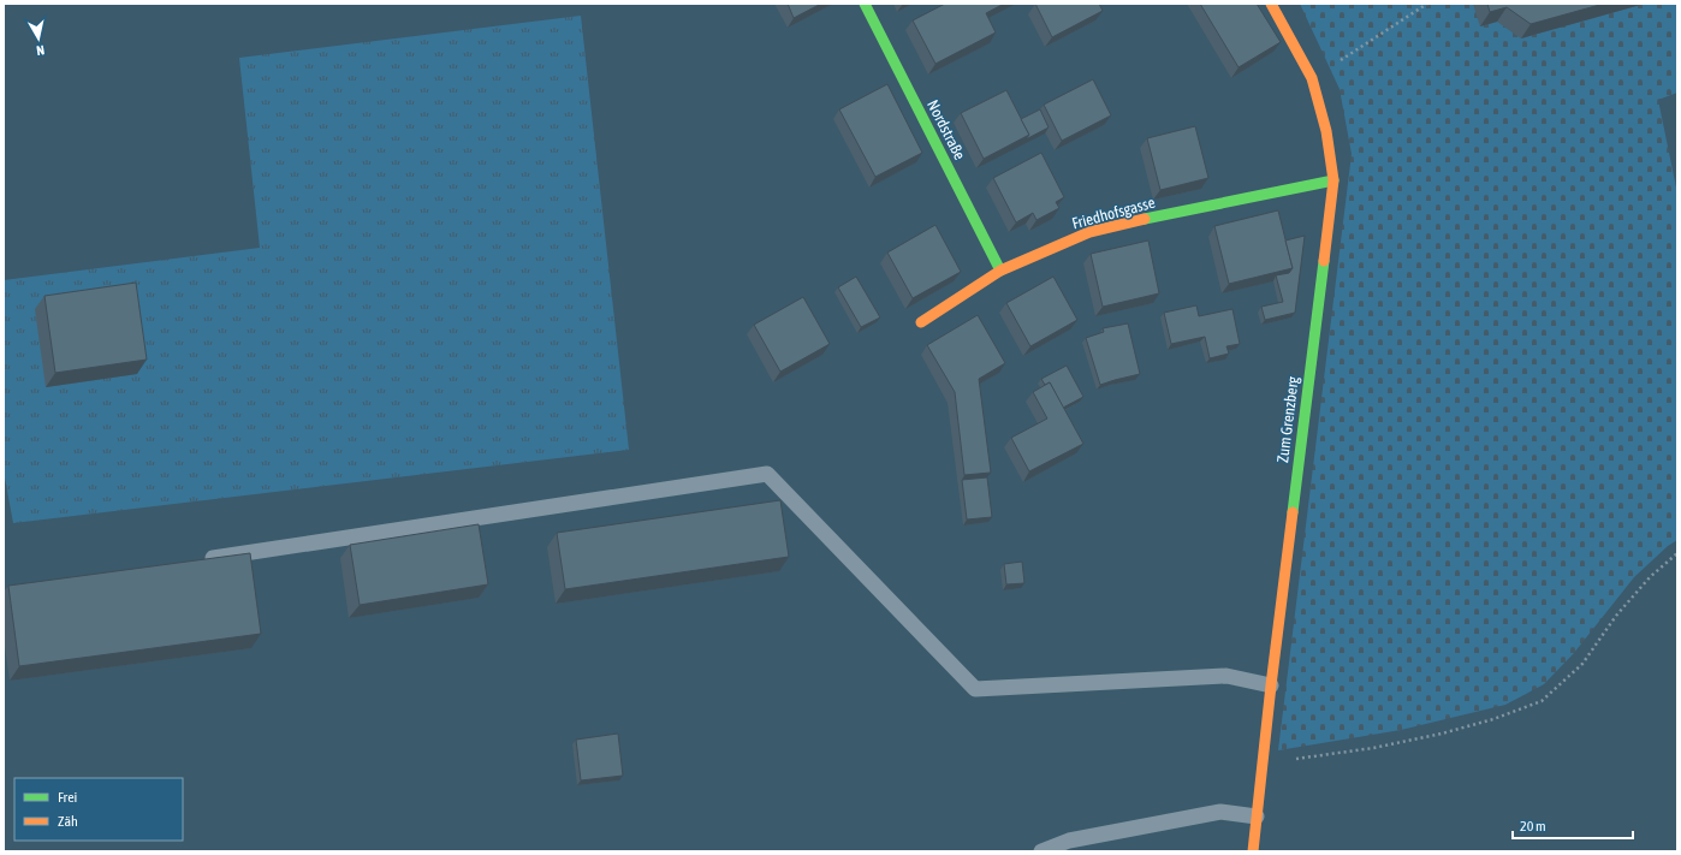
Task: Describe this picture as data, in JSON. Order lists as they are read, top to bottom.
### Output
{
  "streets": {
    "street": ["Nordstraße", "Friedhofsgasse", "Zum Grenzberg"]
  },
  "crossings": [
    ["Nordstraße", "Friedhofsgasse"],
    ["Friedhofsgasse", "Zum Grenzberg"]
  ],
  "legend": ["Frei", "Zäh"],
  "scale_bar": "20 m",
  "north": "bottom"
}
